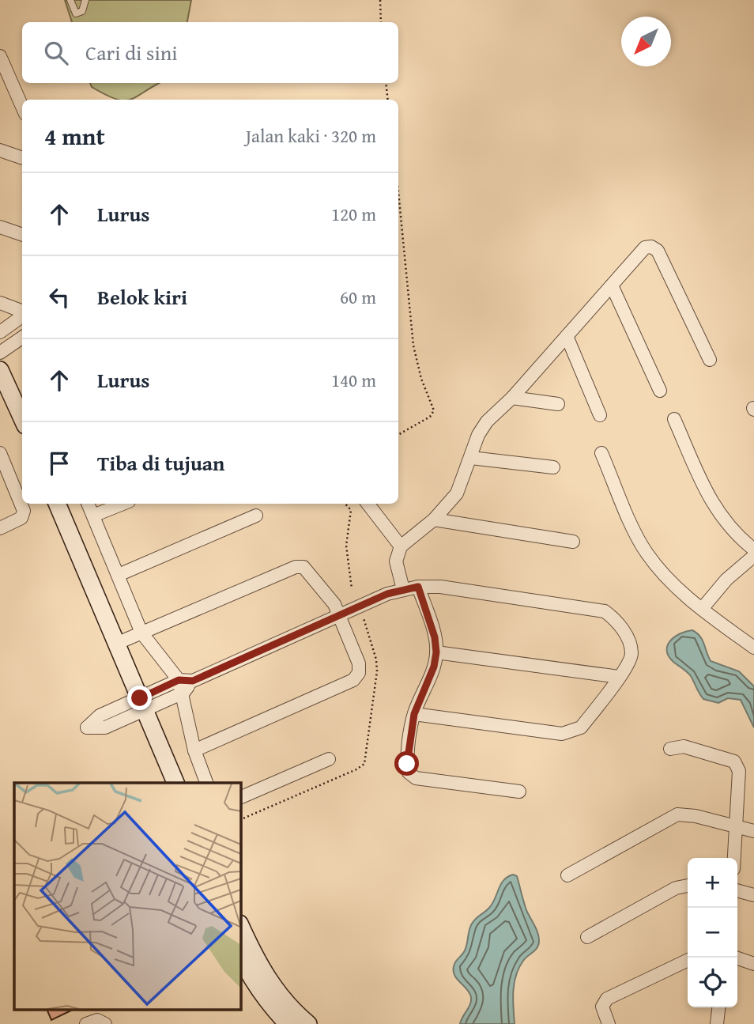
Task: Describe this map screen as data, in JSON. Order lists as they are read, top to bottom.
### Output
{
  "north": "bottom left",
  "page": {
    "search": "Cari di sini",
    "heading": ["4 mnt", "Jalan kaki · 320 m"],
    "list": [
      ["Lurus", "120 m"],
      ["Belok kiri", "60 m"],
      ["Lurus", "140 m"],
      "Tiba di tujuan"
    ],
    "map_buttons": ["+", "−"]
  }
}
